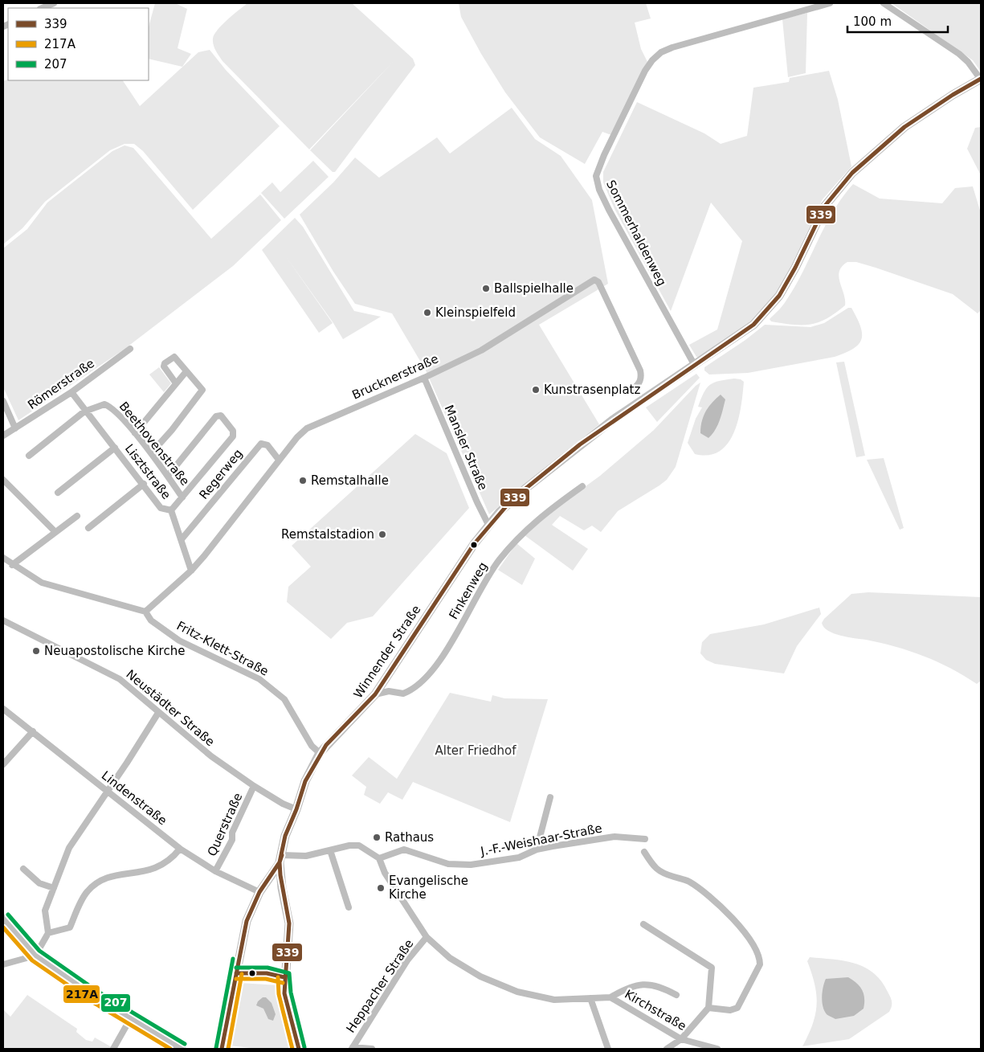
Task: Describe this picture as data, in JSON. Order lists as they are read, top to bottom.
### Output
{
  "streets": {
    "street": [
      "Sommerhaldenweg",
      "Brucknerstraße",
      "Römerstraße",
      "Beethovenstraße",
      "Mansler Straße",
      "Lisztstraße",
      "Regerweg",
      "Finkenweg",
      "Fritz-Klett-Straße",
      "Winnender Straße",
      "Neustädter Straße",
      "Lindenstraße",
      "Querstraße",
      "J.-F.-Weishaar-Straße",
      "Heppacher Straße",
      "Kirchstraße"
    ]
  },
  "crossings": [
    ["Sommerhaldenweg", "Winnender Straße"],
    ["Brucknerstraße", "Mansler Straße"],
    ["Brucknerstraße", "Lisztstraße"],
    ["Brucknerstraße", "Regerweg"],
    ["Brucknerstraße", "Fritz-Klett-Straße"],
    ["Römerstraße", "Lisztstraße"],
    ["Beethovenstraße", "Lisztstraße"],
    ["Mansler Straße", "Winnender Straße"],
    ["Lisztstraße", "Regerweg"],
    ["Finkenweg", "Winnender Straße"],
    ["Fritz-Klett-Straße", "Winnender Straße"],
    ["Winnender Straße", "Neustädter Straße"],
    ["Neustädter Straße", "Querstraße"],
    ["Lindenstraße", "Querstraße"],
    ["J.-F.-Weishaar-Straße", "Kirchstraße"],
    ["Heppacher Straße", "Kirchstraße"]
  ],
  "parks": ["Alter Friedhof"],
  "places": [
    "Ballspielhalle",
    "Kleinspielfeld",
    "Kunstrasenplatz",
    "Remstalhalle",
    "Remstalstadion",
    "Neuapostolische Kirche",
    "Rathaus",
    "Evangelische Kirche"
  ],
  "lines": ["transit line 339", "transit line 207", "transit line 217A"],
  "legend": ["339", "217A", "207"],
  "scale_bar": "100 m"
}
